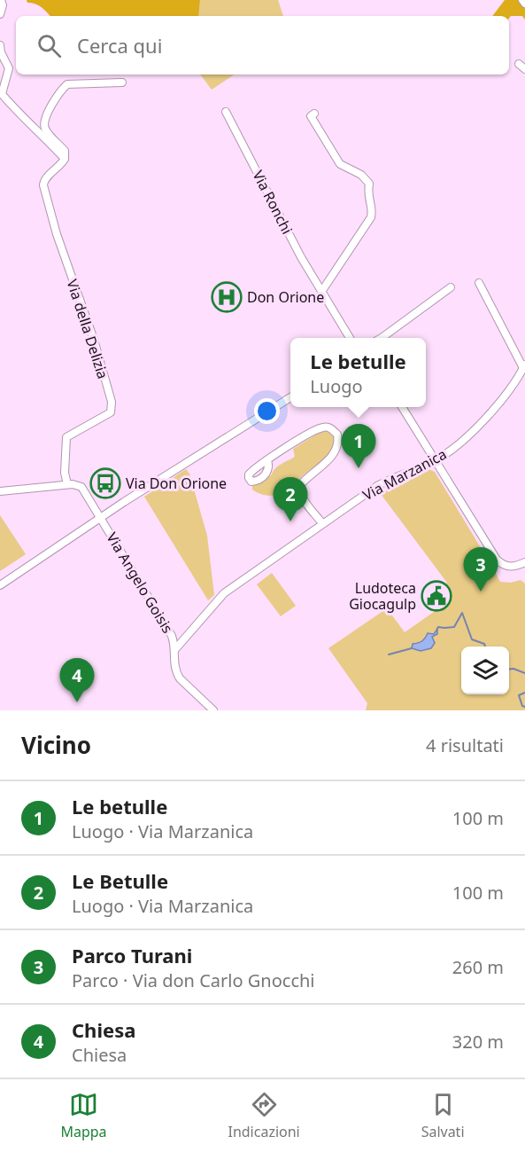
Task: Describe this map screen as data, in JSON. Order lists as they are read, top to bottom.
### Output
{
  "streets": {
    "street": [
      "Via Ronchi",
      "Via della Delizia",
      "Via Marzanica",
      "Via Angelo Goisis"
    ]
  },
  "crossings": [
    ["Via della Delizia", "Via Angelo Goisis"],
    ["Via Marzanica", "Via Angelo Goisis"]
  ],
  "places": {
    "hospital": ["Don Orione"],
    "bus stop": ["Via Don Orione"],
    "public building": ["Ludoteca Giocagulp"]
  },
  "page": {
    "search": "Cerca qui",
    "popup": ["Le betulle", "Luogo"],
    "pins": [
      "1",
      "2",
      "3",
      "4"
    ],
    "heading": ["Vicino", "4 risultati"],
    "list": [
      {
        "mark": "1",
        "name": "Le betulle",
        "note": "Luogo · Via Marzanica",
        "value": "100 m"
      },
      {
        "mark": "2",
        "name": "Le Betulle",
        "note": "Luogo · Via Marzanica",
        "value": "100 m"
      },
      {
        "mark": "3",
        "name": "Parco Turani",
        "note": "Parco · Via don Carlo Gnocchi",
        "value": "260 m"
      },
      {
        "mark": "4",
        "name": "Chiesa",
        "note": "Chiesa",
        "value": "320 m"
      }
    ],
    "nav": ["Mappa", "Indicazioni", "Salvati"]
  }
}
